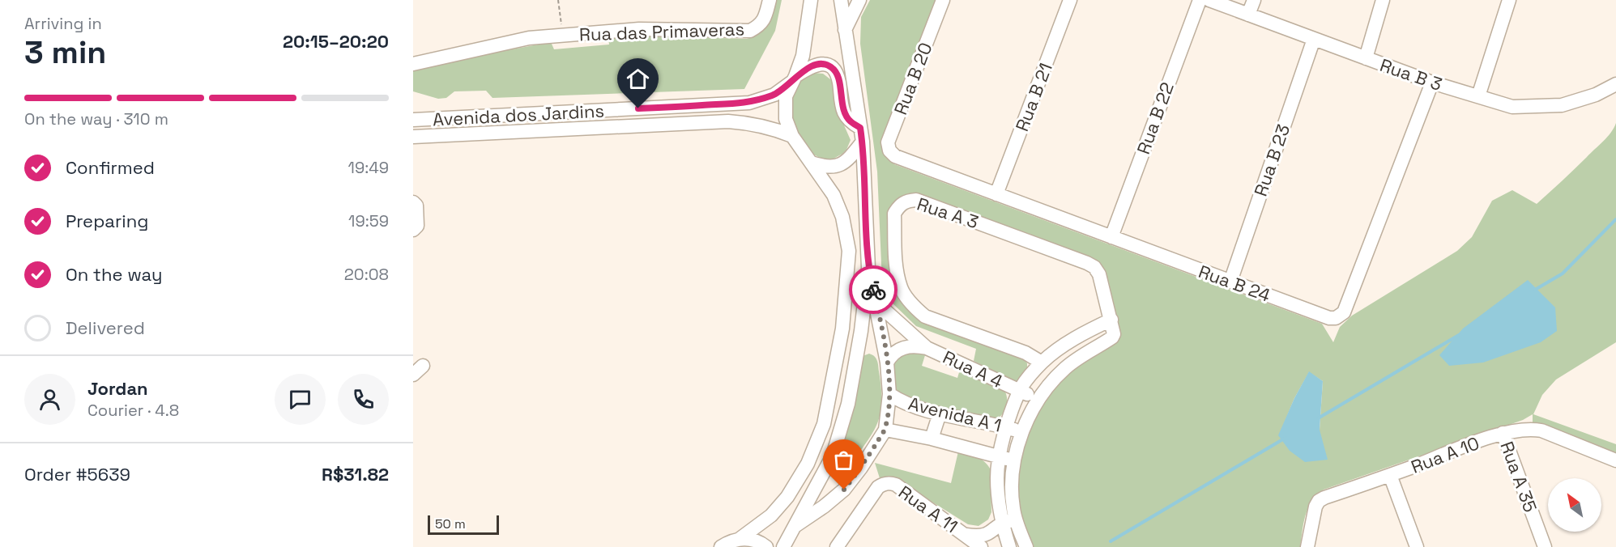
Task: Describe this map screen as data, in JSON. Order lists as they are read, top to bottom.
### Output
{
  "streets": {
    "street": [
      "Rua das Primaveras",
      "Rua B 3",
      "Rua B 20",
      "Rua B 21",
      "Avenida dos Jardins",
      "Rua B 22",
      "Rua B 23",
      "Rua A 3",
      "Rua B 24",
      "Rua A 4",
      "Avenida A 1",
      "Rua A 10",
      "Rua A 35",
      "Rua A 11"
    ]
  },
  "crossings": [
    ["Rua B 3", "Rua B 23"],
    ["Rua B 3", "Rua B 24"],
    ["Rua B 20", "Rua B 24"],
    ["Rua B 21", "Rua B 24"],
    ["Rua B 22", "Rua B 24"],
    ["Rua B 23", "Rua B 24"],
    ["Rua A 4", "Avenida A 1"],
    ["Rua A 10", "Rua A 35"]
  ],
  "scale_bar": "50 m",
  "north": "top left",
  "page": {
    "heading": ["3 min", "Arriving in", "20:15–20:20"],
    "panel": [
      "Jordan",
      "Courier · 4.8",
      "Order #5639",
      "R$31.82"
    ],
    "bar": "On the way · 310 m",
    "list": [
      ["Confirmed", "19:49"],
      ["Preparing", "19:59"],
      ["On the way", "20:08"],
      "Delivered"
    ],
    "scale": "50 m"
  }
}
